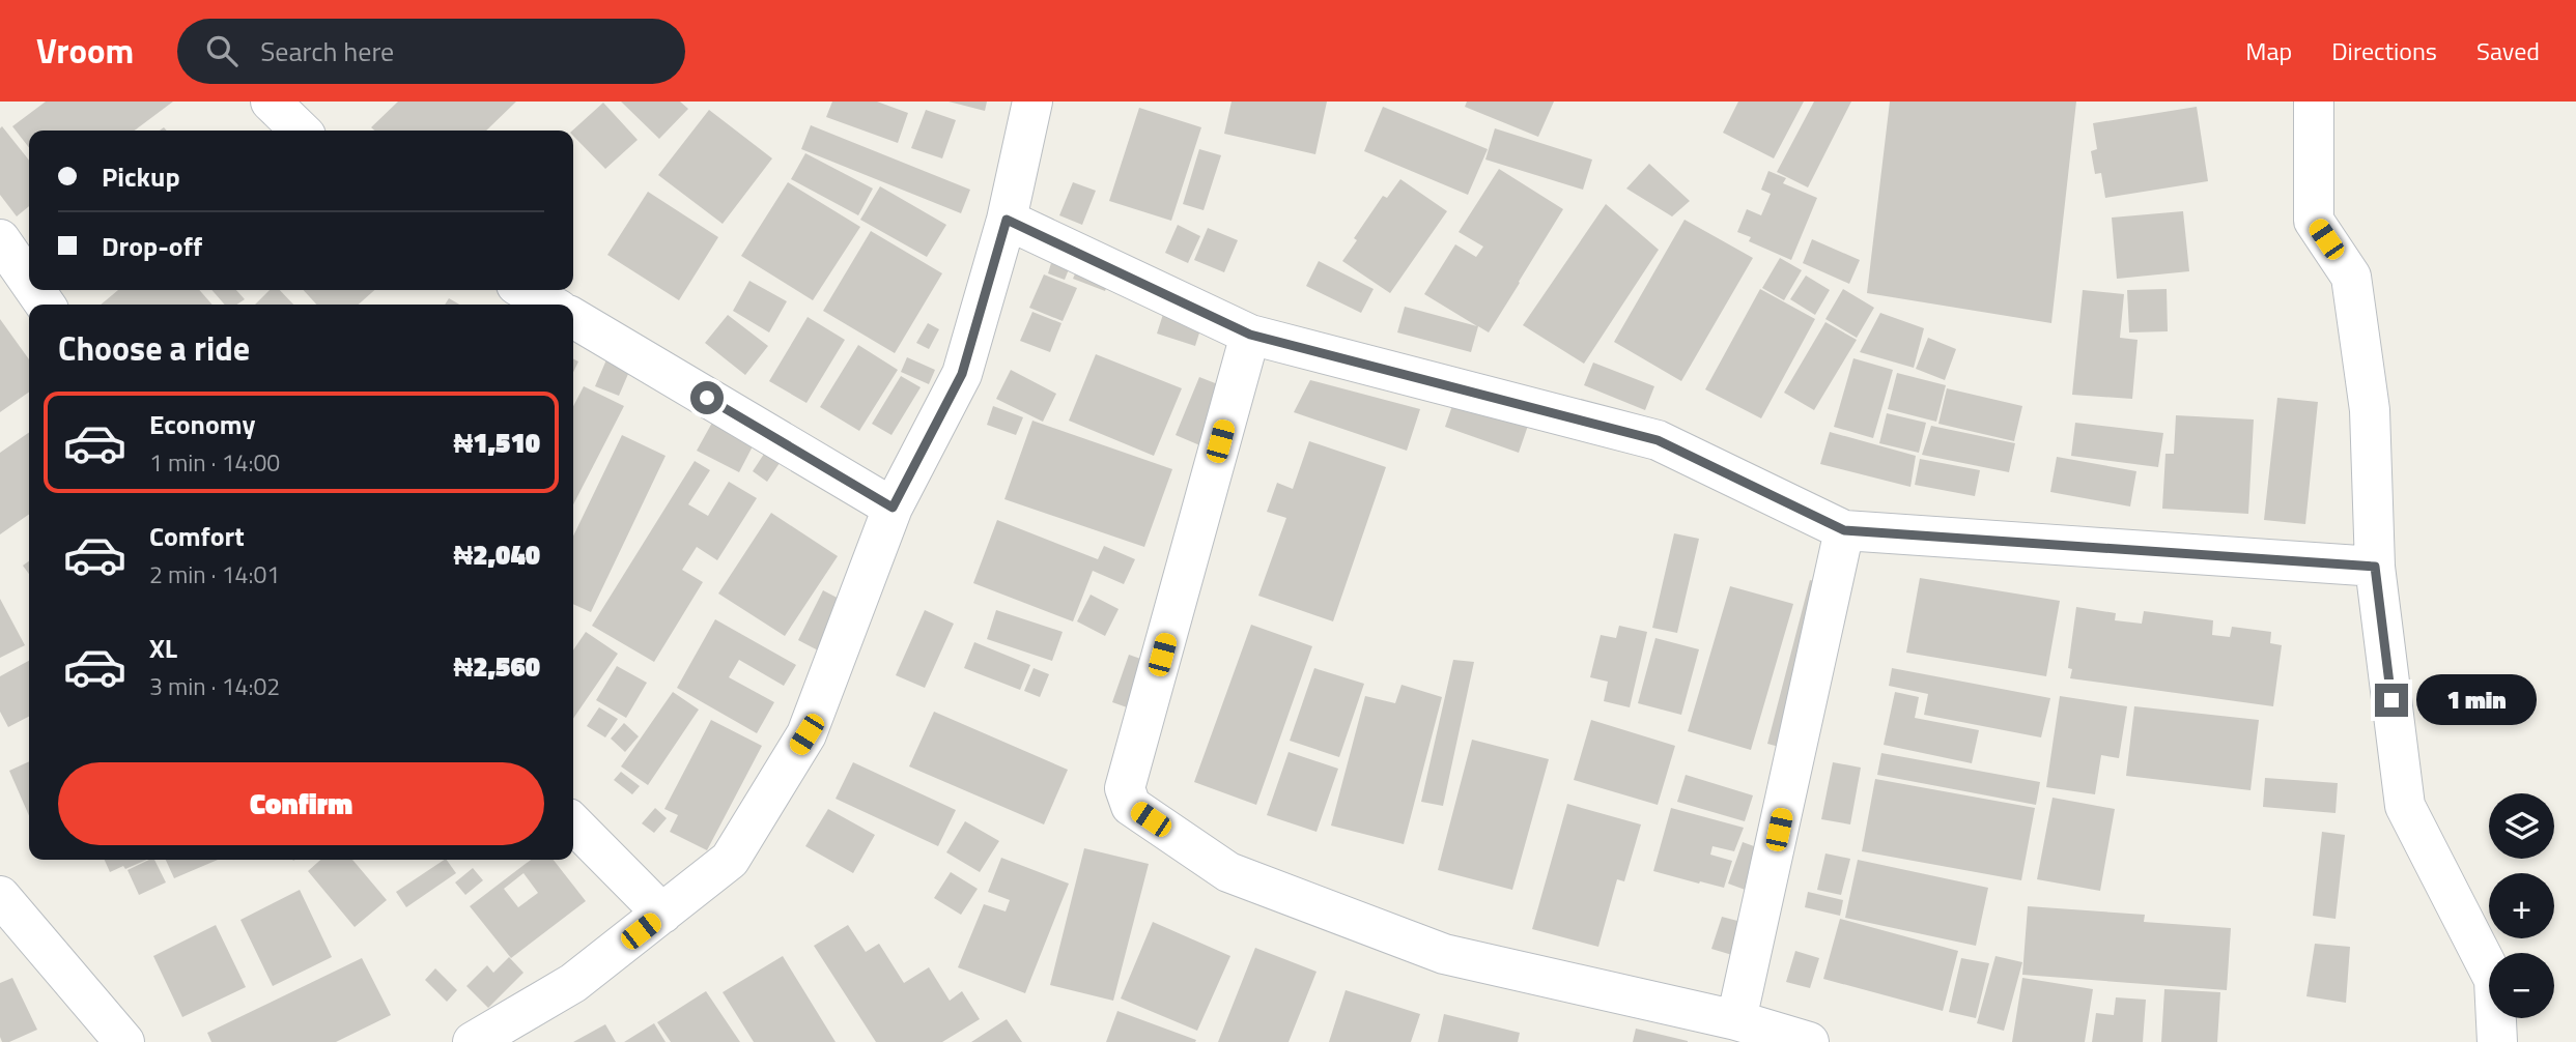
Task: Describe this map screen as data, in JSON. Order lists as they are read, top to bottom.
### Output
{
  "page": {
    "header": "Vroom",
    "search": "Search here",
    "nav": ["Map", "Directions", "Saved"],
    "banner": ["Pickup", "Drop-off"],
    "heading": "Choose a ride",
    "list": [
      {
        "name": "Economy",
        "note": "1 min · 14:00",
        "value": "₦1,510"
      },
      {
        "name": "Comfort",
        "note": "2 min · 14:01",
        "value": "₦2,040"
      },
      {
        "name": "XL",
        "note": "3 min · 14:02",
        "value": "₦2,560"
      }
    ],
    "bubble": "1 min",
    "buttons": "Confirm",
    "map_buttons": ["+", "−"]
  }
}
